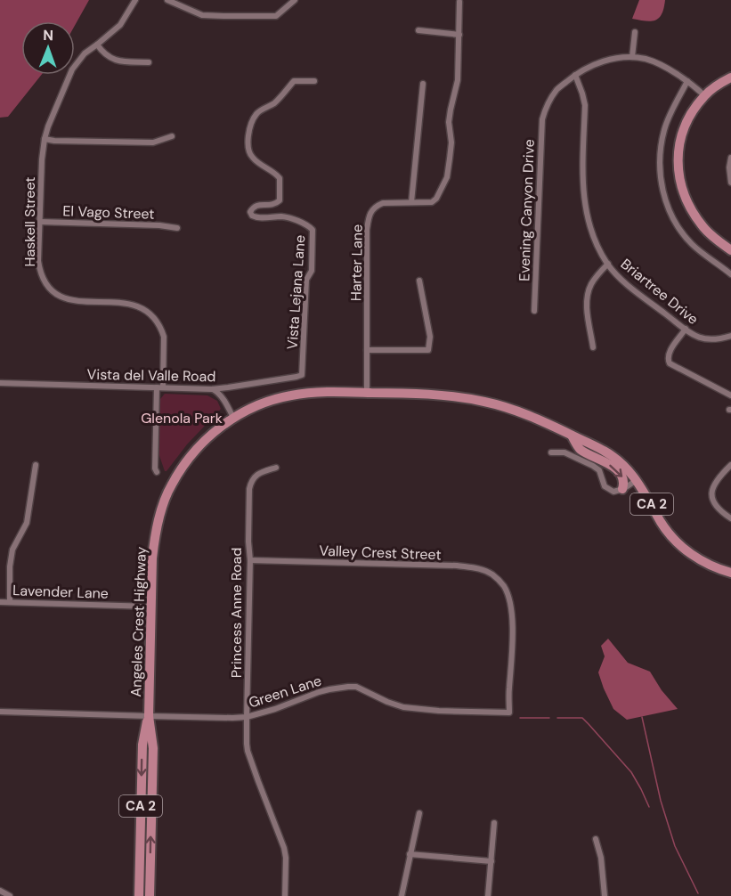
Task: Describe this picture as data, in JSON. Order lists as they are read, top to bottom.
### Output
{
  "streets": {
    "main road": ["CA 2", "Angeles Crest Highway"],
    "street": [
      "Evening Canyon Drive",
      "El Vago Street",
      "Haskell Street",
      "Harter Lane",
      "Briartree Drive",
      "Vista Lejana Lane",
      "Vista del Valle Road",
      "Valley Crest Street",
      "Lavender Lane",
      "Princess Anne Road",
      "Green Lane"
    ]
  },
  "crossings": [
    ["Evening Canyon Drive", "Briartree Drive"],
    ["El Vago Street", "Haskell Street"],
    ["Haskell Street", "Vista del Valle Road"],
    ["Harter Lane", "Angeles Crest Highway"],
    ["Vista Lejana Lane", "Vista del Valle Road"],
    ["Valley Crest Street", "Princess Anne Road"],
    ["Valley Crest Street", "Green Lane"],
    ["Lavender Lane", "Angeles Crest Highway"],
    ["Princess Anne Road", "Green Lane"],
    ["Angeles Crest Highway", "Green Lane"]
  ],
  "parks": ["Glenola Park"],
  "north": "top"
}
